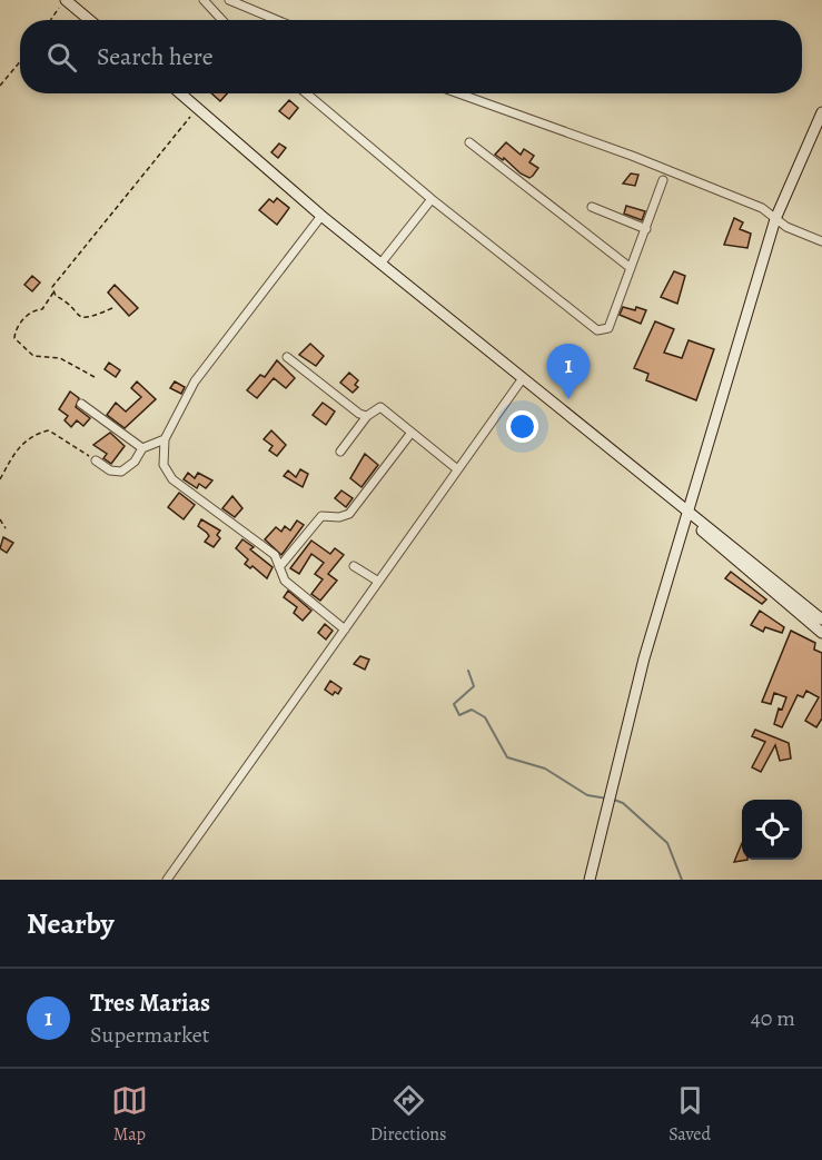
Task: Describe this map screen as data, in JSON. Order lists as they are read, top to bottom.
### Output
{
  "page": {
    "search": "Search here",
    "pins": "1",
    "heading": "Nearby",
    "list": [
      {
        "mark": "1",
        "name": "Tres Marias",
        "note": "Supermarket",
        "value": "40 m"
      }
    ],
    "nav": ["Map", "Directions", "Saved"]
  }
}
